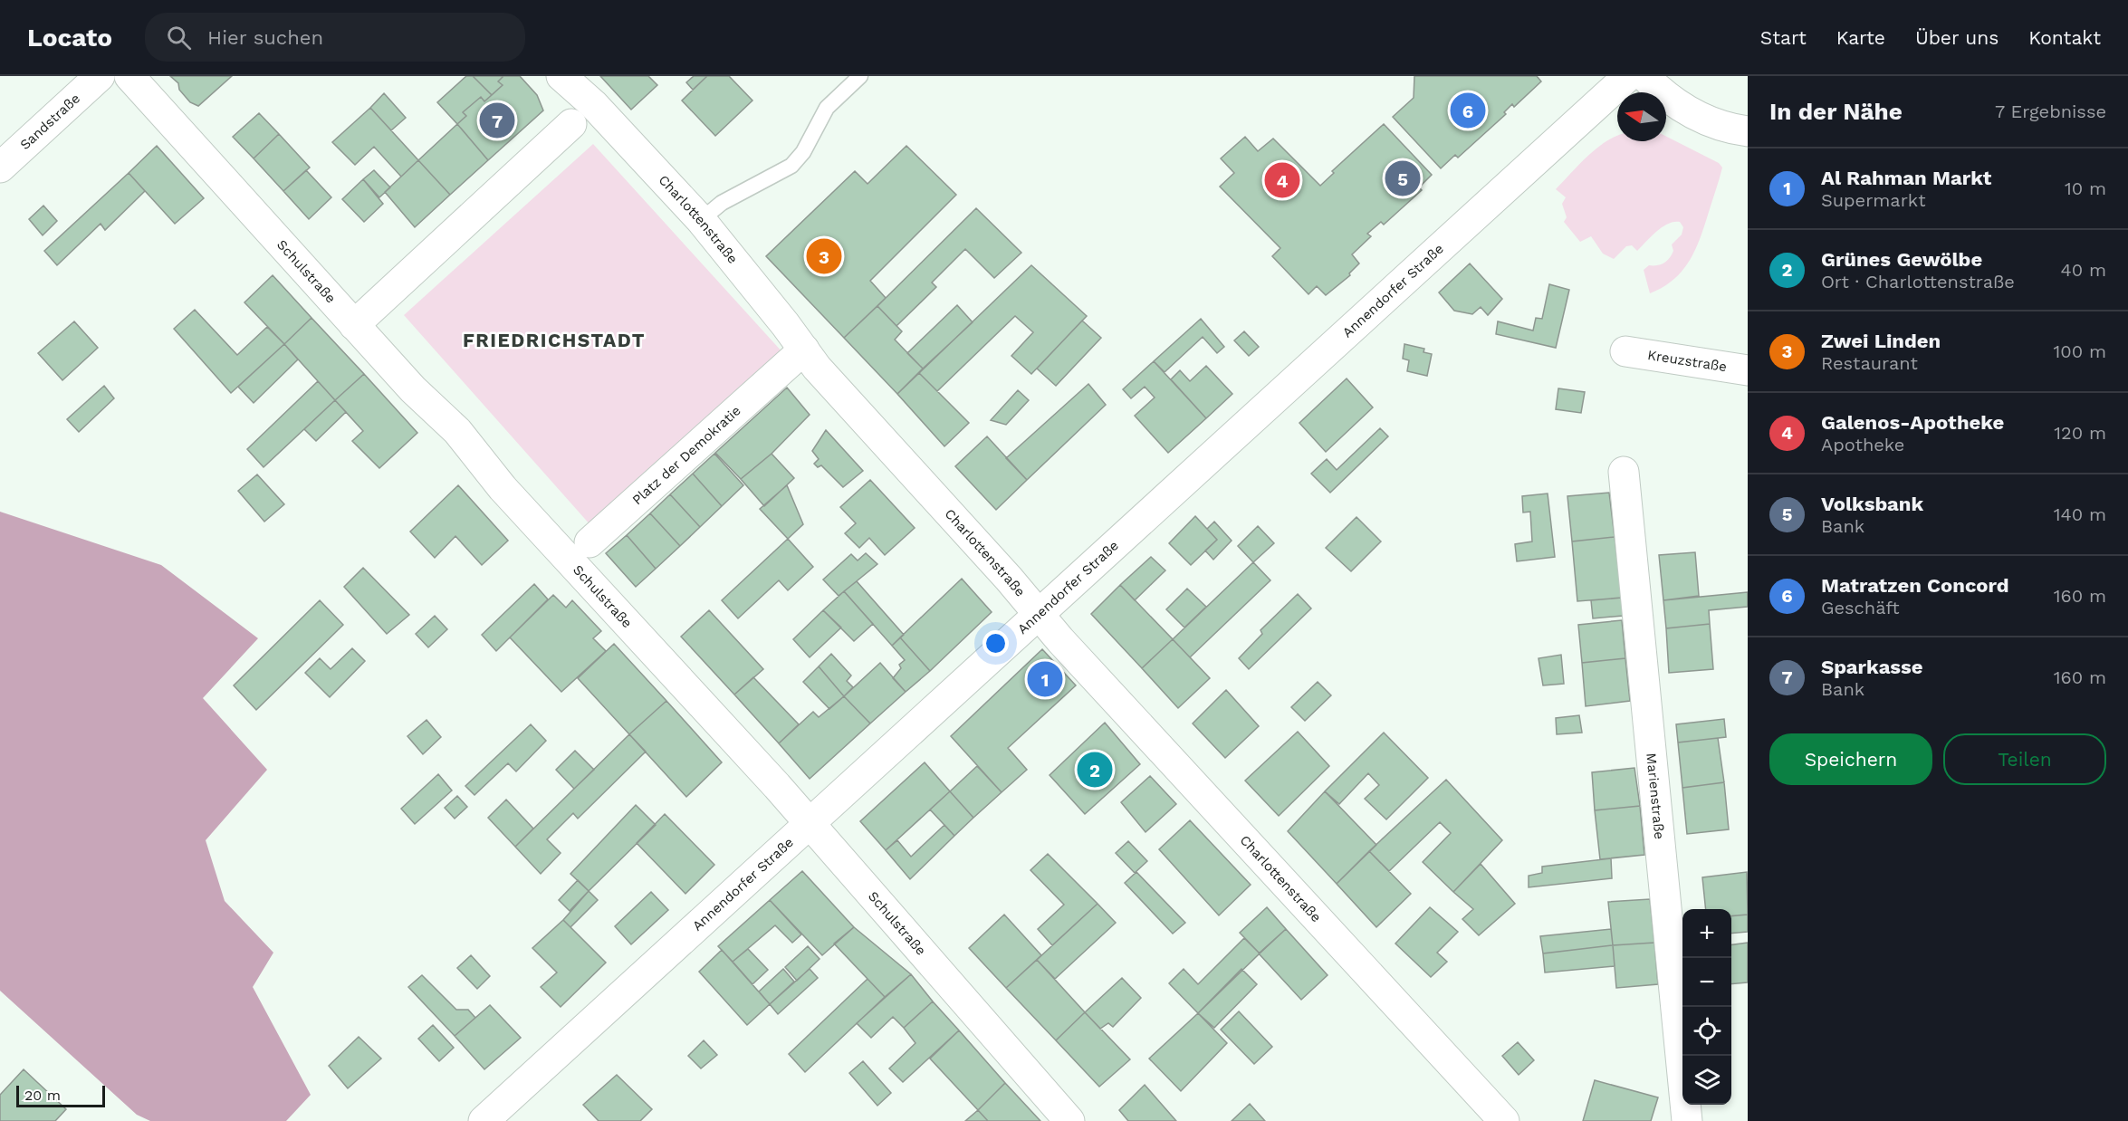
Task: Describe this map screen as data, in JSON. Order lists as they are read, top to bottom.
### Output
{
  "streets": {
    "street": [
      "Sandstraße",
      "Charlottenstraße",
      "Schulstraße",
      "Annendorfer Straße",
      "Kreuzstraße",
      "Platz der Demokratie",
      "Marienstraße"
    ]
  },
  "crossings": [
    ["Charlottenstraße", "Annendorfer Straße"],
    ["Charlottenstraße", "Platz der Demokratie"],
    ["Schulstraße", "Annendorfer Straße"],
    ["Schulstraße", "Platz der Demokratie"]
  ],
  "districts": ["FRIEDRICHSTADT"],
  "scale_bar": "20 m",
  "north": "left",
  "page": {
    "header": "Locato",
    "search": "Hier suchen",
    "nav": [
      "Start",
      "Karte",
      "Über uns",
      "Kontakt"
    ],
    "heading": ["In der Nähe", "7 Ergebnisse"],
    "pins": [
      "6",
      "7",
      "5",
      "4",
      "3",
      "1",
      "2"
    ],
    "list": [
      {
        "mark": "1",
        "name": "Al Rahman Markt",
        "note": "Supermarkt",
        "value": "10 m"
      },
      {
        "mark": "2",
        "name": "Grünes Gewölbe",
        "note": "Ort · Charlottenstraße",
        "value": "40 m"
      },
      {
        "mark": "3",
        "name": "Zwei Linden",
        "note": "Restaurant",
        "value": "100 m"
      },
      {
        "mark": "4",
        "name": "Galenos-Apotheke",
        "note": "Apotheke",
        "value": "120 m"
      },
      {
        "mark": "5",
        "name": "Volksbank",
        "note": "Bank",
        "value": "140 m"
      },
      {
        "mark": "6",
        "name": "Matratzen Concord",
        "note": "Geschäft",
        "value": "160 m"
      },
      {
        "mark": "7",
        "name": "Sparkasse",
        "note": "Bank",
        "value": "160 m"
      }
    ],
    "buttons": ["Speichern", "Teilen"],
    "map_buttons": ["+", "−"],
    "scale": "20 m"
  }
}
